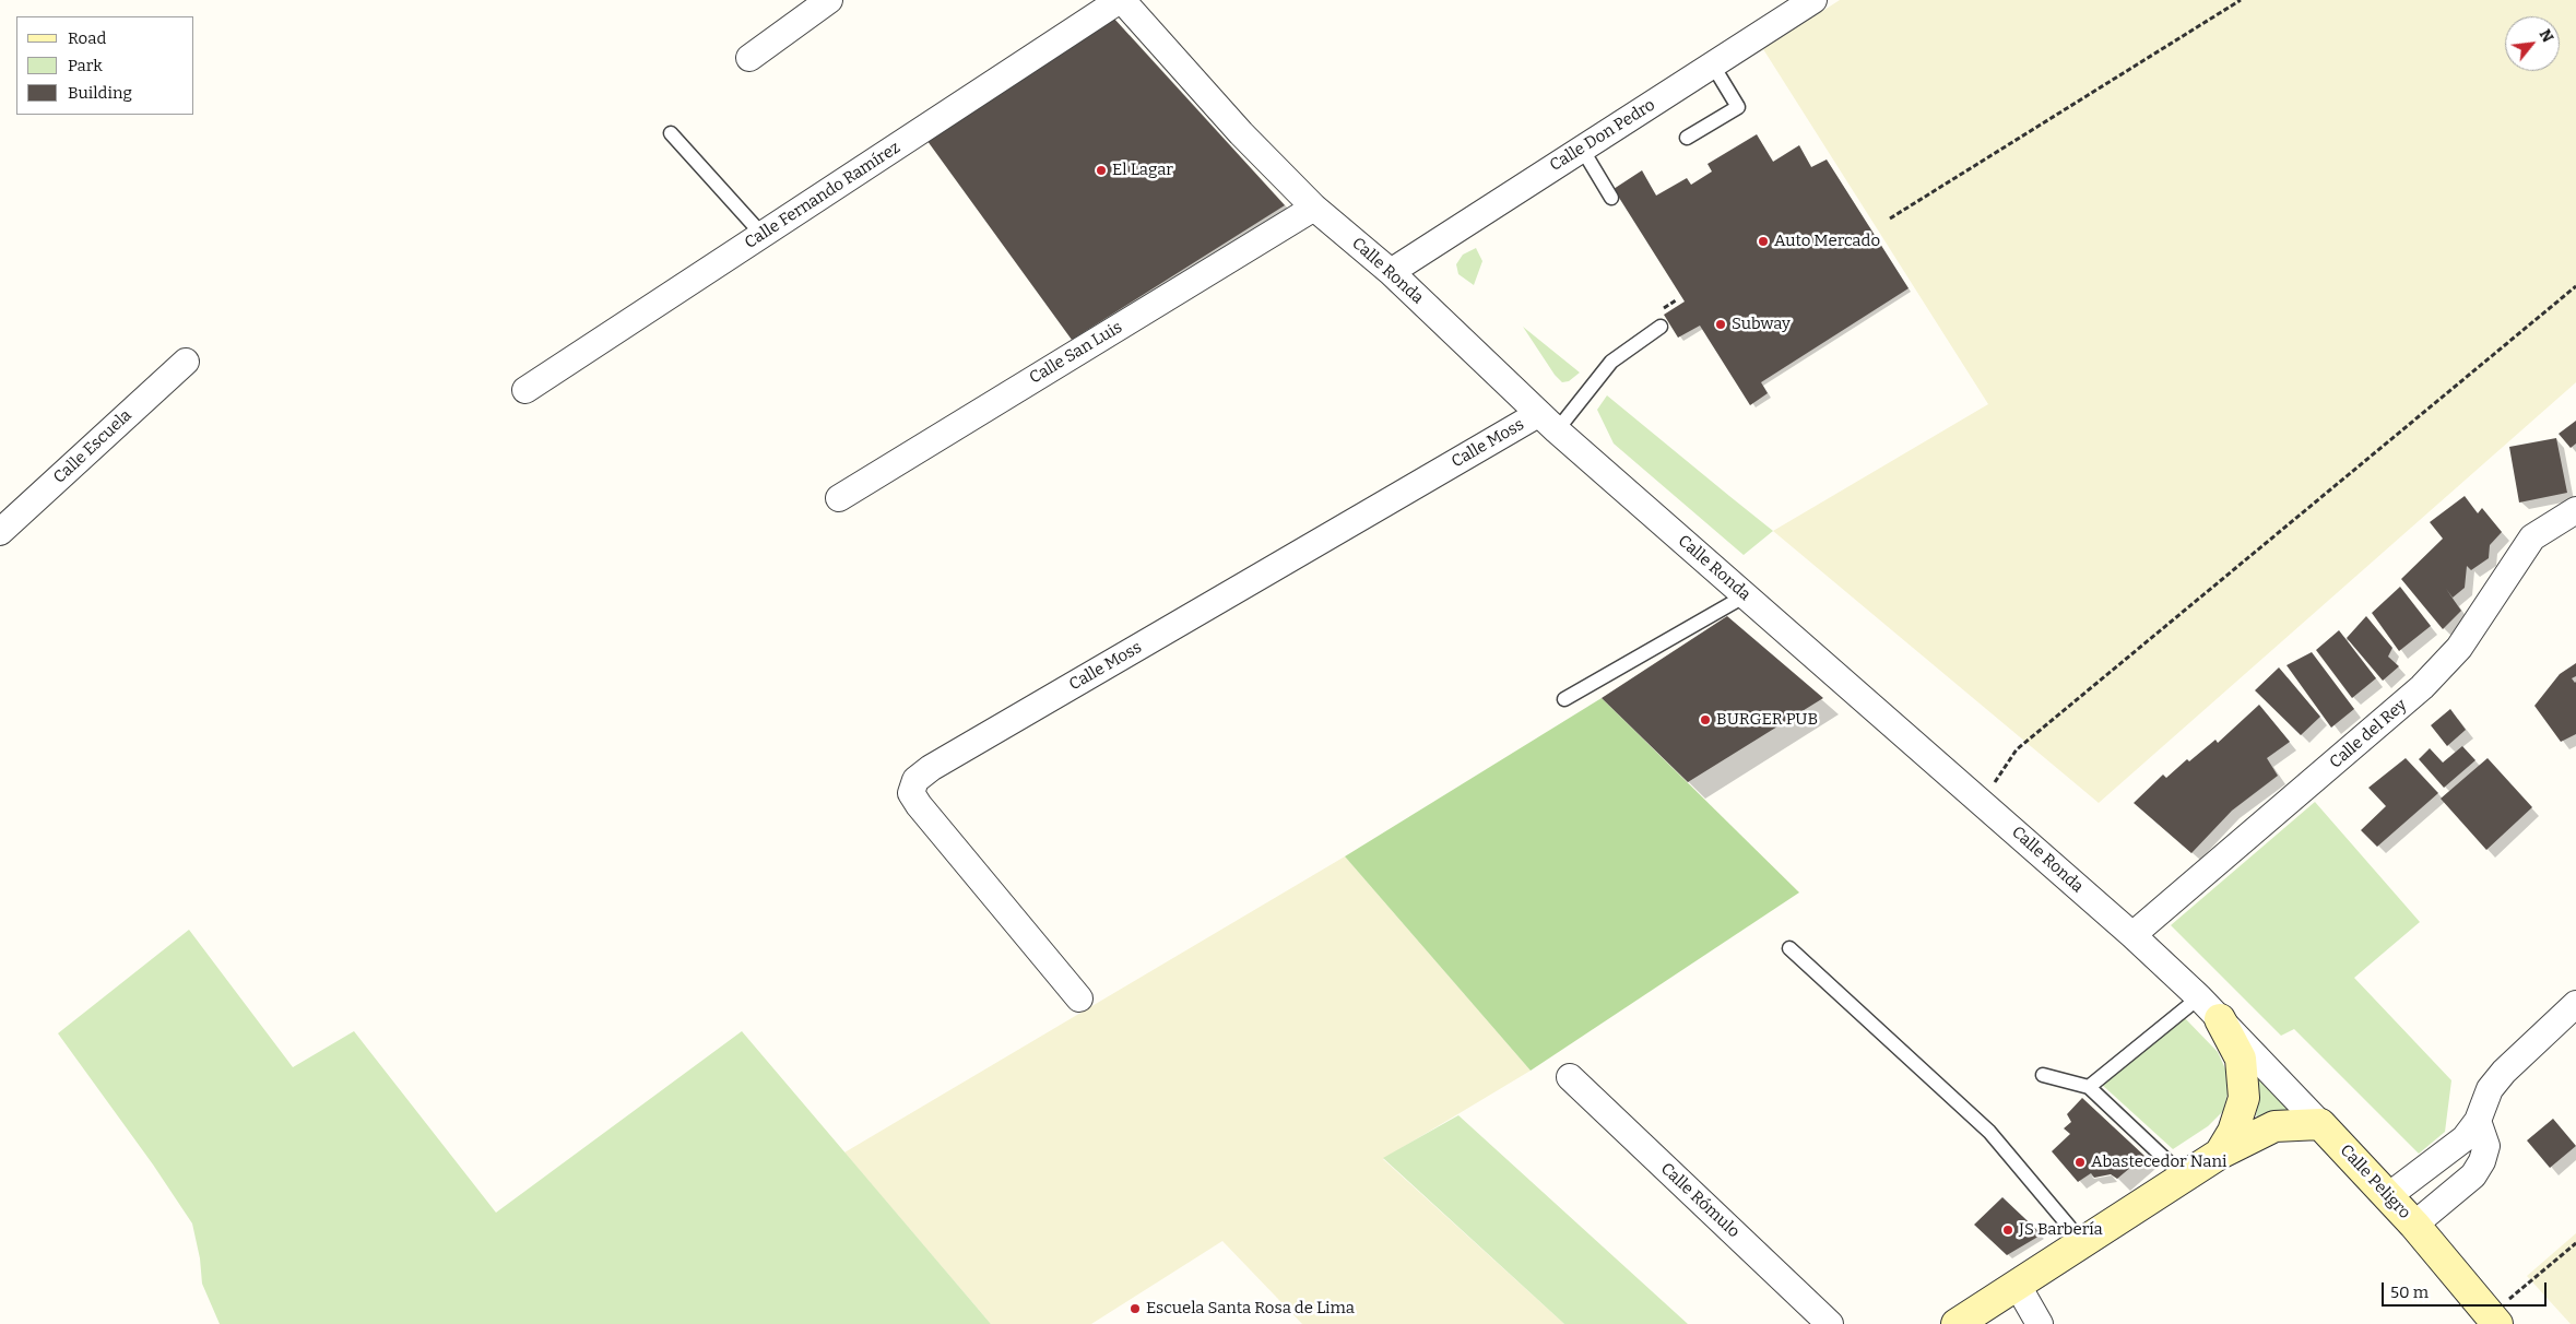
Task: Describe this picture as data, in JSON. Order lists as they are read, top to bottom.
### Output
{
  "streets": {
    "main road": ["Calle Peligro"],
    "street": [
      "Calle Don Pedro",
      "Calle Fernando Ramírez",
      "Calle Ronda",
      "Calle San Luis",
      "Calle Moss",
      "Calle Escuela",
      "Calle del Rey",
      "Calle Rómulo"
    ]
  },
  "crossings": [
    ["Calle Don Pedro", "Calle Ronda"],
    ["Calle Fernando Ramírez", "Calle Ronda"],
    ["Calle Ronda", "Calle San Luis"],
    ["Calle Ronda", "Calle Moss"],
    ["Calle Ronda", "Calle del Rey"],
    ["Calle Ronda", "Calle Peligro"]
  ],
  "places": [
    "El Lagar",
    "Auto Mercado",
    "Subway",
    "BURGER PUB",
    "Abastecedor Nani",
    "JS Barbería",
    "Escuela Santa Rosa de Lima"
  ],
  "legend": ["Road", "Park", "Building"],
  "scale_bar": "50 m",
  "north": "top right"
}
